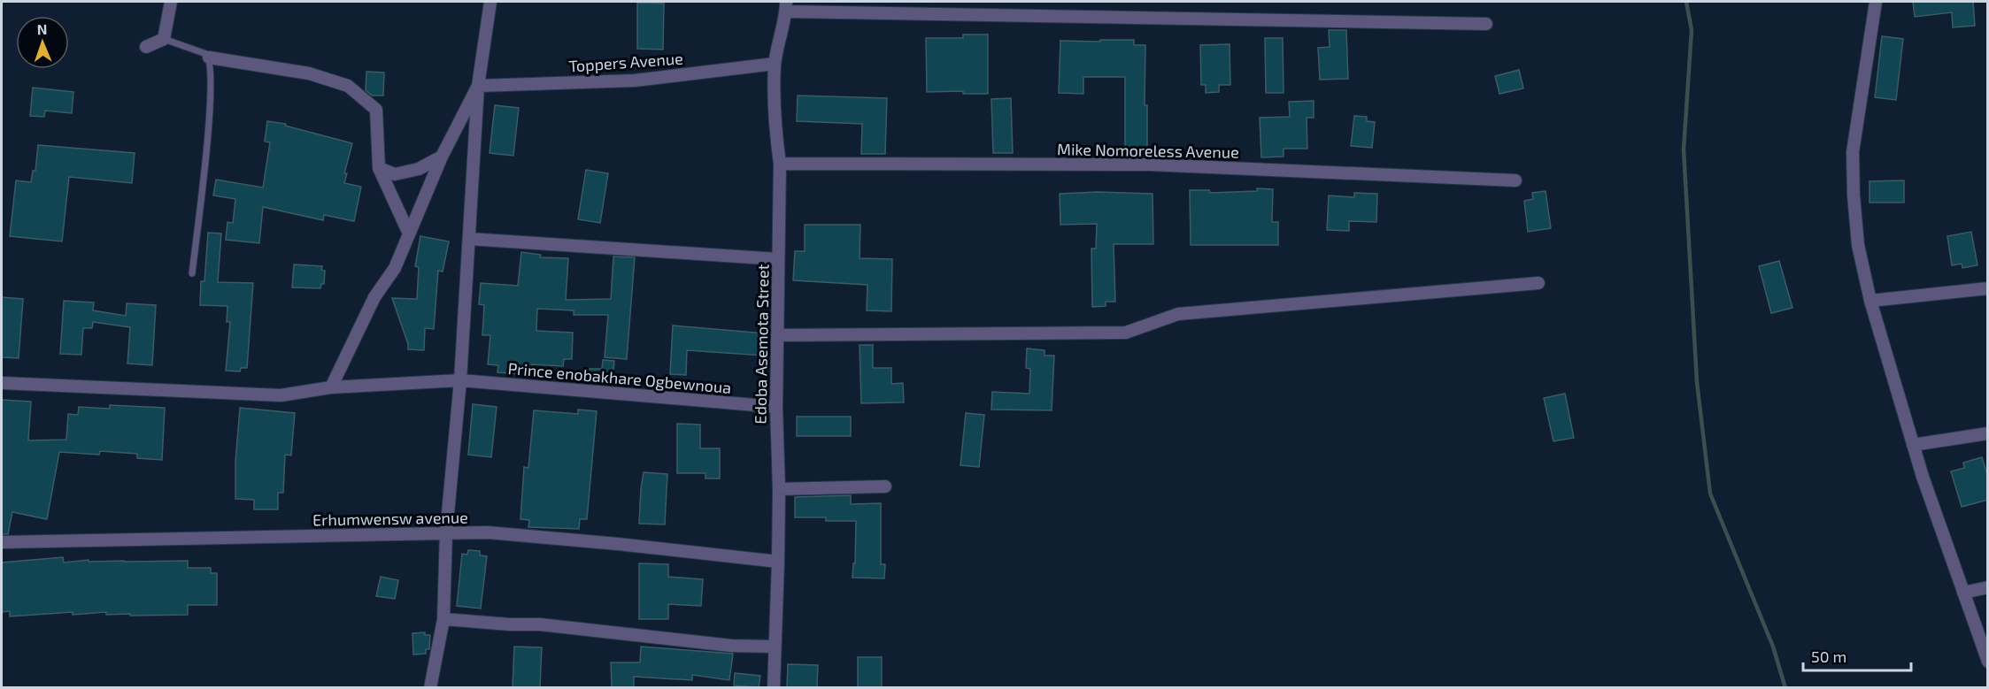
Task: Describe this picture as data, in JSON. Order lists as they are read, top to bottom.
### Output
{
  "streets": {
    "street": [
      "Toppers Avenue",
      "Mike Nomoreless Avenue",
      "Edoba Asemota Street",
      "Prince enobakhare Ogbewnoua",
      "Erhumwensw avenue"
    ]
  },
  "crossings": [
    ["Toppers Avenue", "Edoba Asemota Street"],
    ["Mike Nomoreless Avenue", "Edoba Asemota Street"],
    ["Edoba Asemota Street", "Prince enobakhare Ogbewnoua"],
    ["Edoba Asemota Street", "Erhumwensw avenue"]
  ],
  "scale_bar": "50 m",
  "north": "top"
}
